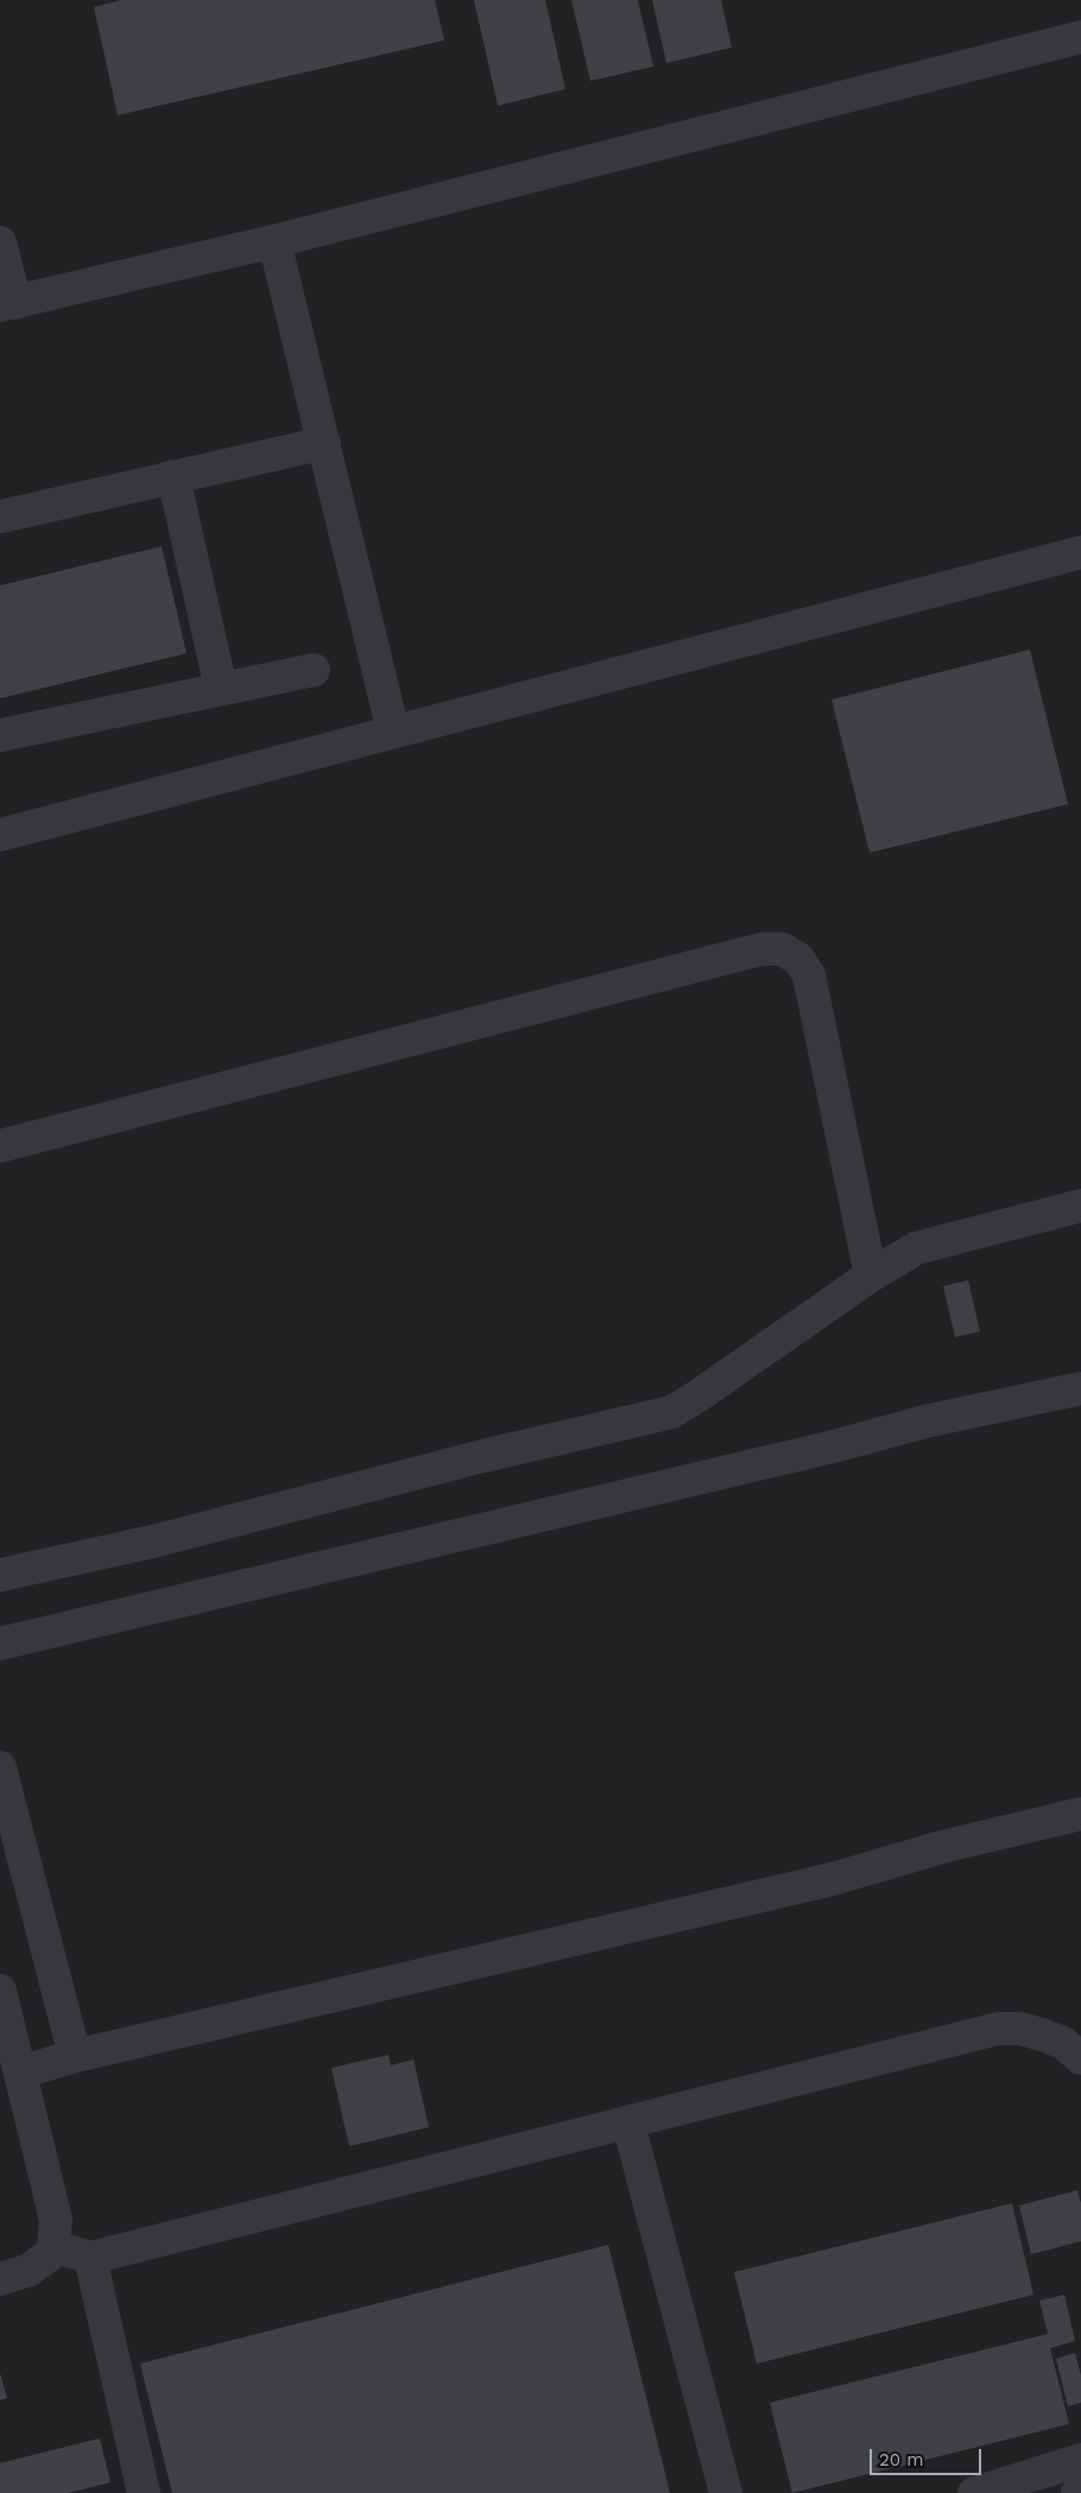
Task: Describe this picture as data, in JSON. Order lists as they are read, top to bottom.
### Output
{
  "scale_bar": "20 m"
}
